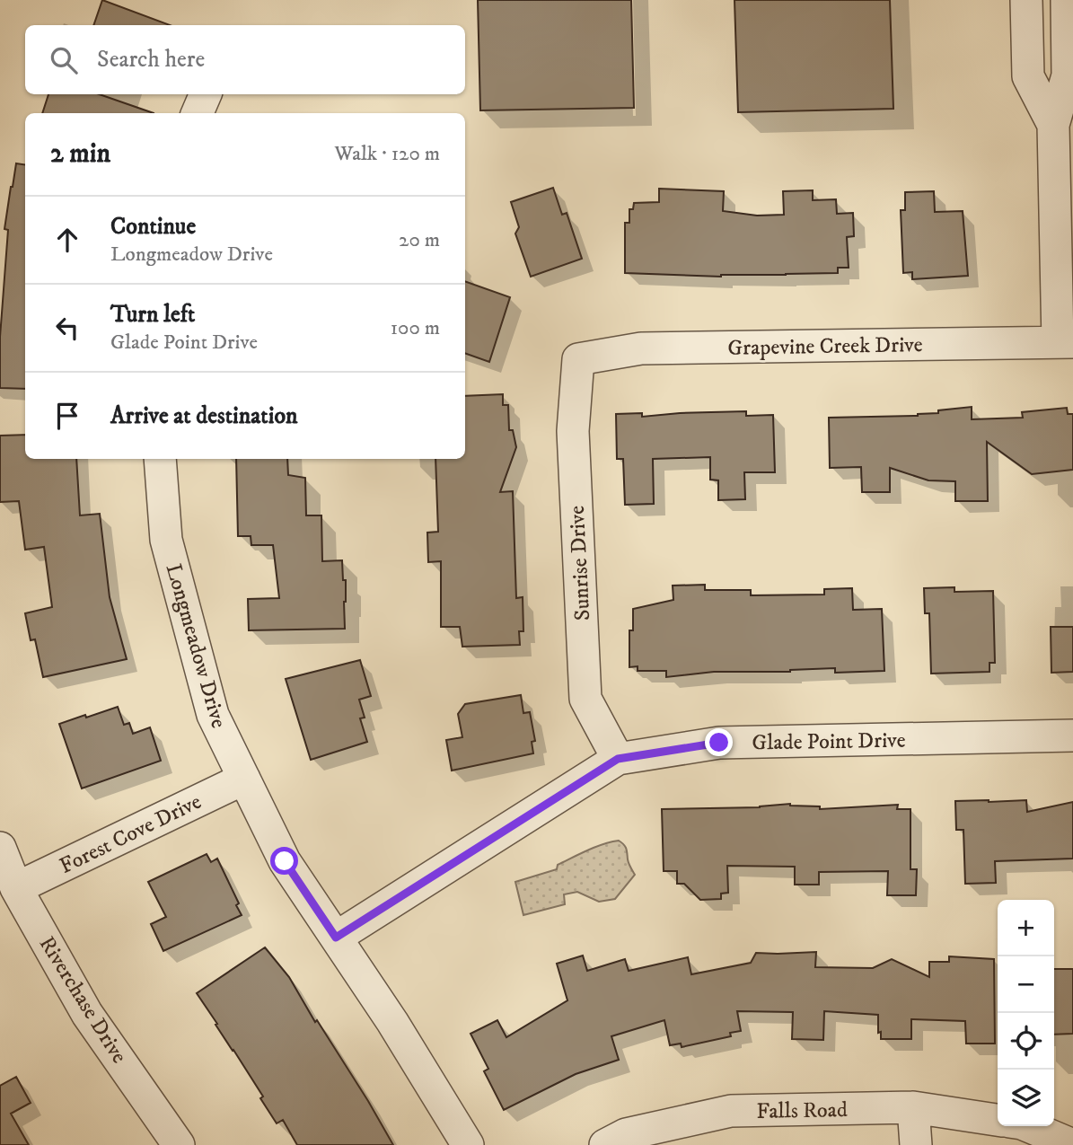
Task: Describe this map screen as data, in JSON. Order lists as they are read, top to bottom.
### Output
{
  "streets": {
    "street": [
      "Grapevine Creek Drive",
      "Sunrise Drive",
      "Longmeadow Drive",
      "Glade Point Drive",
      "Forest Cove Drive",
      "Riverchase Drive",
      "Falls Road"
    ]
  },
  "crossings": [
    ["Grapevine Creek Drive", "Sunrise Drive"],
    ["Sunrise Drive", "Glade Point Drive"],
    ["Longmeadow Drive", "Glade Point Drive"],
    ["Longmeadow Drive", "Forest Cove Drive"],
    ["Forest Cove Drive", "Riverchase Drive"]
  ],
  "page": {
    "search": "Search here",
    "heading": ["2 min", "Walk · 120 m"],
    "list": [
      ["Continue", "Longmeadow Drive", "20 m"],
      ["Turn left", "Glade Point Drive", "100 m"],
      "Arrive at destination"
    ],
    "map_buttons": ["+", "−"]
  }
}
